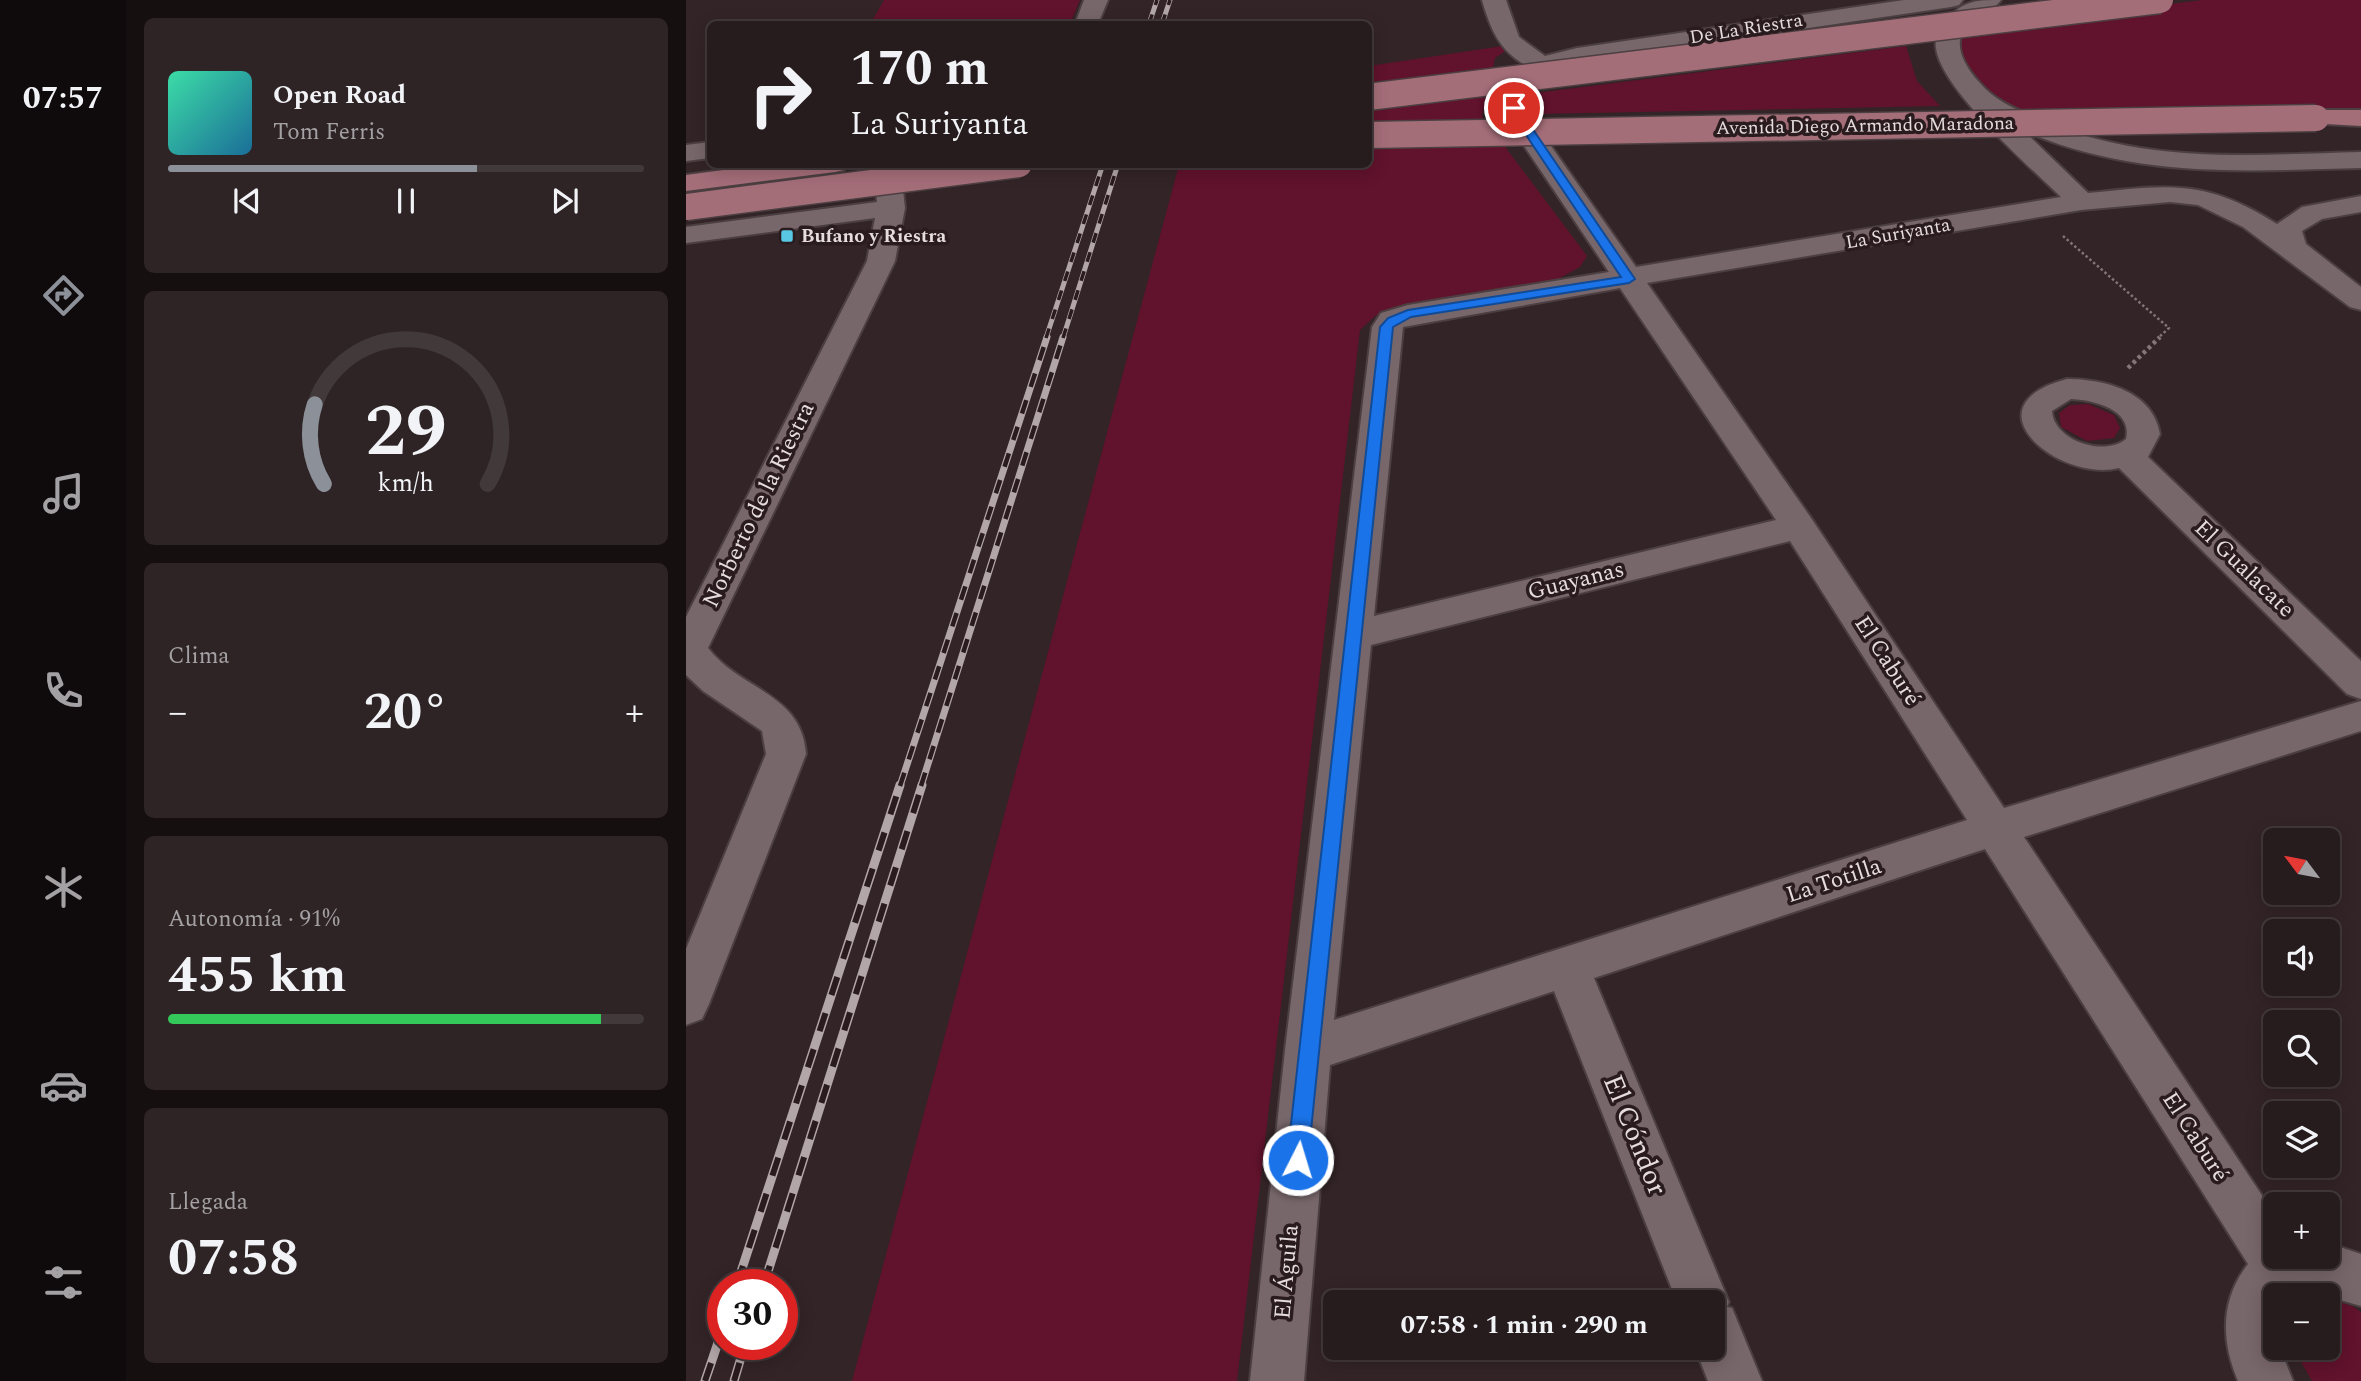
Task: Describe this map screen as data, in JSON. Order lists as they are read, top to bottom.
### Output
{
  "streets": {
    "main road": ["Avenida Diego Armando Maradona"],
    "street": [
      "De La Riestra",
      "La Suriyanta",
      "Norberto de la Riestra",
      "El Gualacate",
      "Guayanas",
      "El Caburé",
      "La Totilla",
      "El Cóndor",
      "El Águila"
    ]
  },
  "crossings": [
    ["De La Riestra", "El Caburé"],
    ["La Suriyanta", "El Caburé"],
    ["La Suriyanta", "El Águila"],
    ["Guayanas", "El Caburé"],
    ["Guayanas", "El Águila"],
    ["El Caburé", "La Totilla"],
    ["La Totilla", "El Cóndor"],
    ["La Totilla", "El Águila"]
  ],
  "places": {
    "transit": ["Bufano y Riestra"]
  },
  "north": "top left",
  "page": {
    "tabs": "07:57",
    "turn": ["170 m", "La Suriyanta"],
    "song": ["Open Road", "Tom Ferris"],
    "tile": [
      "Clima",
      ["Autonomía · 91%", "455 km"],
      ["Llegada", "07:58"]
    ],
    "heat": ["−", "20°", "+"],
    "map_buttons": ["+", "−"],
    "limit": "30",
    "trip": "07:58 · 1 min · 290 m",
    "gauge": ["29", "km/h"]
  }
}
